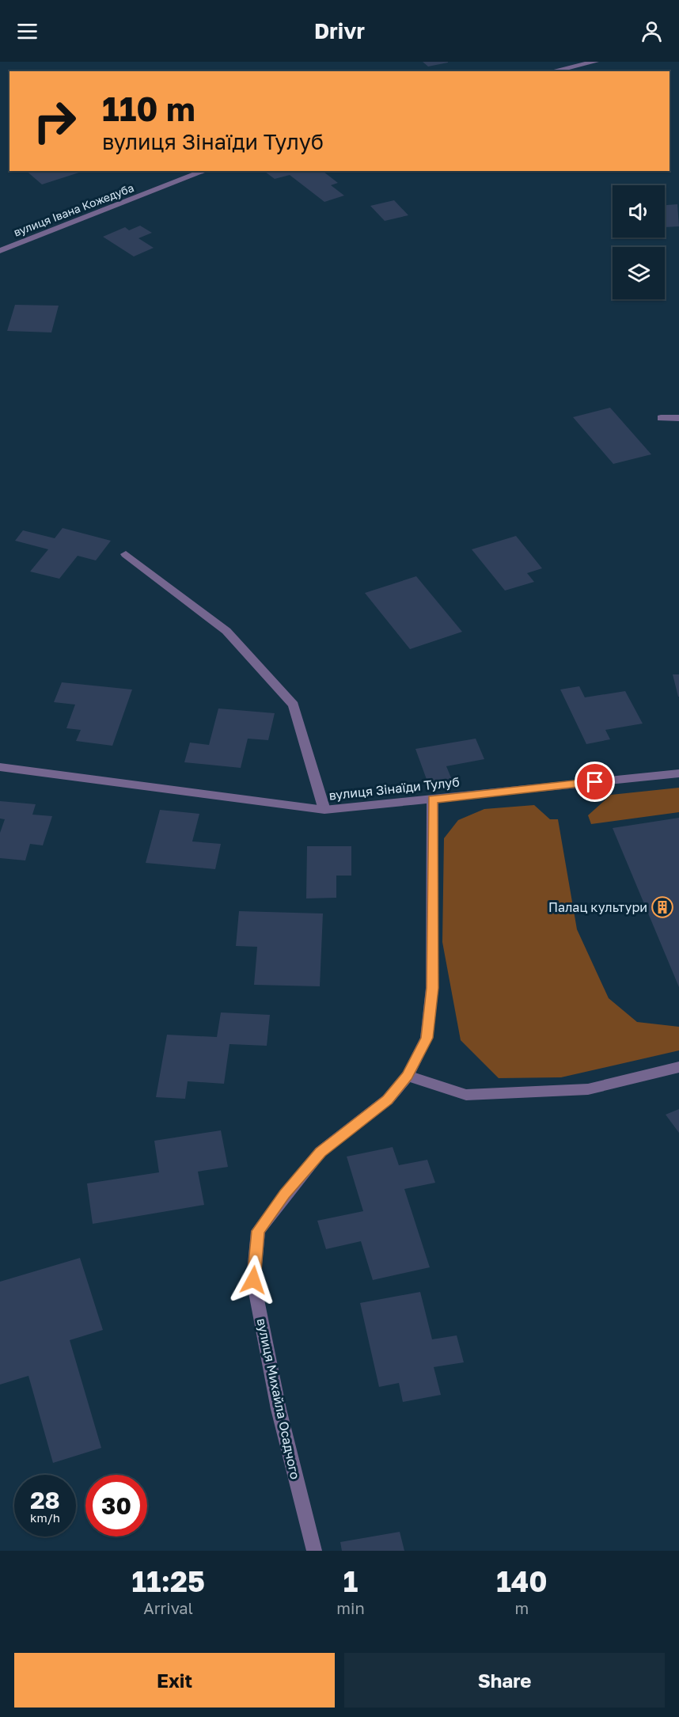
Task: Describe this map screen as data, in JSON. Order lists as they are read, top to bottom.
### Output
{
  "streets": {
    "street": ["вулиця Івана Кожедуба", "вулиця Зінаїди Тулуб", "вулиця Михайла Осадчого"]
  },
  "crossings": [
    ["вулиця Зінаїди Тулуб", "вулиця Михайла Осадчого"]
  ],
  "places": {
    "building": ["Палац культури"]
  },
  "page": {
    "header": "Drivr",
    "turn": ["110 m", "вулиця Зінаїди Тулуб"],
    "speed": "28 km/h",
    "limit": "30",
    "eta": [
      "11:25",
      "Arrival",
      "1",
      "min",
      "140",
      "m"
    ],
    "buttons": ["Exit", "Share"]
  }
}
